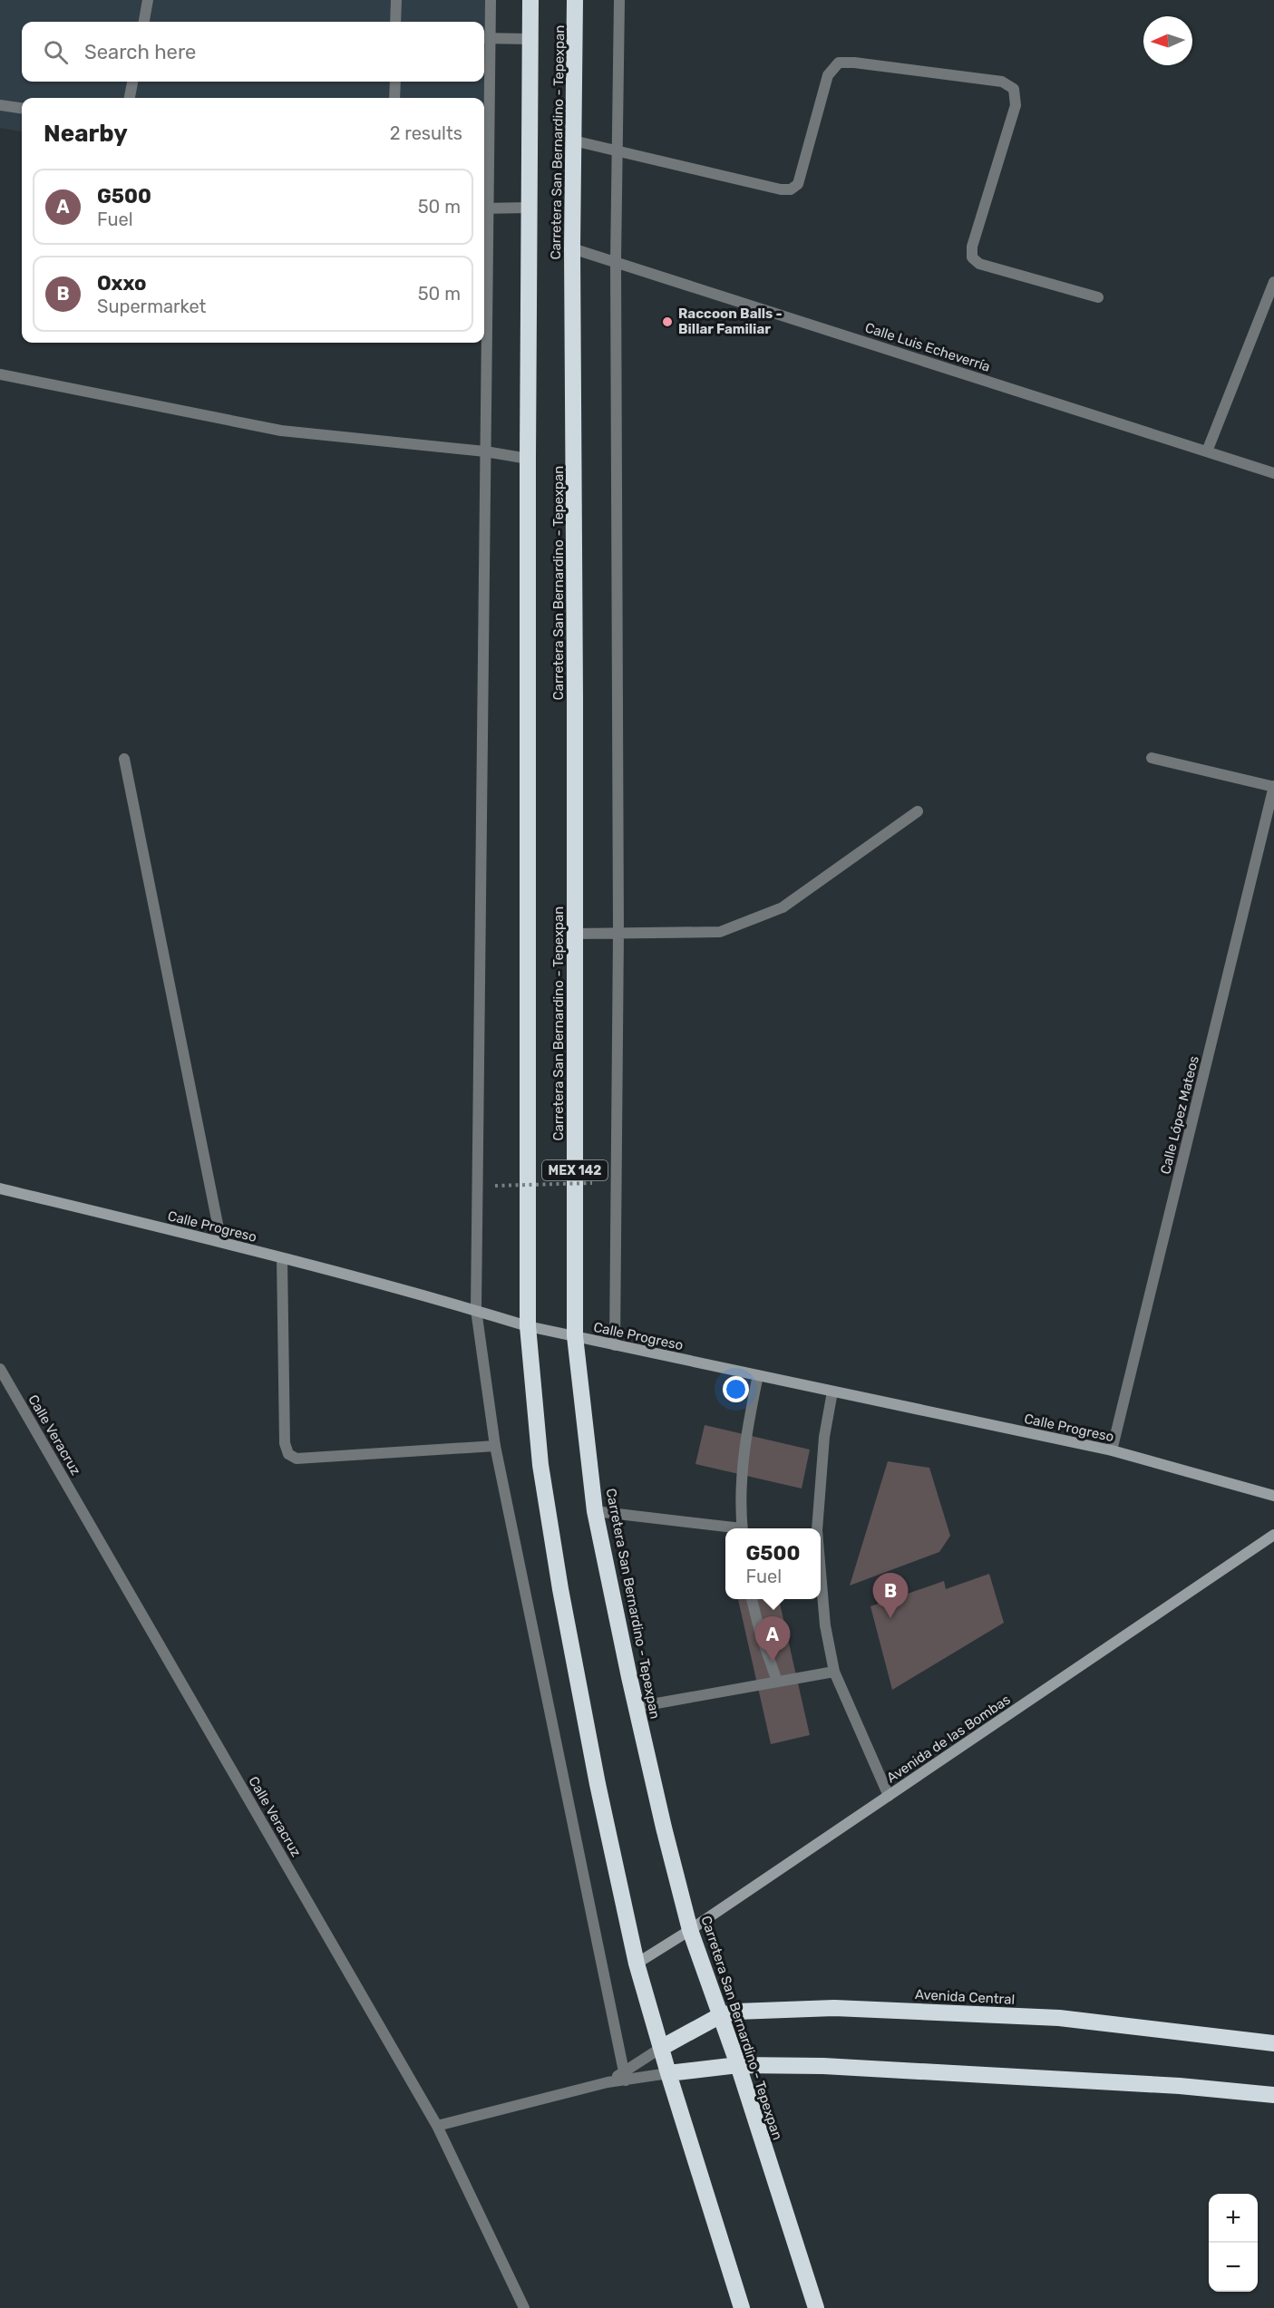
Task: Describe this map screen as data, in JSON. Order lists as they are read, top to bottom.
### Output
{
  "streets": {
    "highway": ["Carretera San Bernardino - Tepexpan", "MEX 142", "Avenida Central"],
    "street": [
      "Calle Luis Echeverría",
      "Calle López Mateos",
      "Calle Progreso",
      "Calle Veracruz",
      "Avenida de las Bombas"
    ]
  },
  "crossings": [
    ["Carretera San Bernardino - Tepexpan", "Calle Luis Echeverría"],
    ["Carretera San Bernardino - Tepexpan", "Calle Progreso"],
    ["Carretera San Bernardino - Tepexpan", "Avenida de las Bombas"],
    ["Carretera San Bernardino - Tepexpan", "Avenida Central"],
    ["Calle López Mateos", "Calle Progreso"]
  ],
  "places": ["Raccoon Balls - Billar Familiar"],
  "north": "left",
  "page": {
    "search": "Search here",
    "heading": ["Nearby", "2 results"],
    "list": [
      {
        "mark": "A",
        "name": "G500",
        "note": "Fuel",
        "value": "50 m"
      },
      {
        "mark": "B",
        "name": "Oxxo",
        "note": "Supermarket",
        "value": "50 m"
      }
    ],
    "popup": ["G500", "Fuel"],
    "pins": ["B", "A"],
    "map_buttons": ["+", "−"]
  }
}
